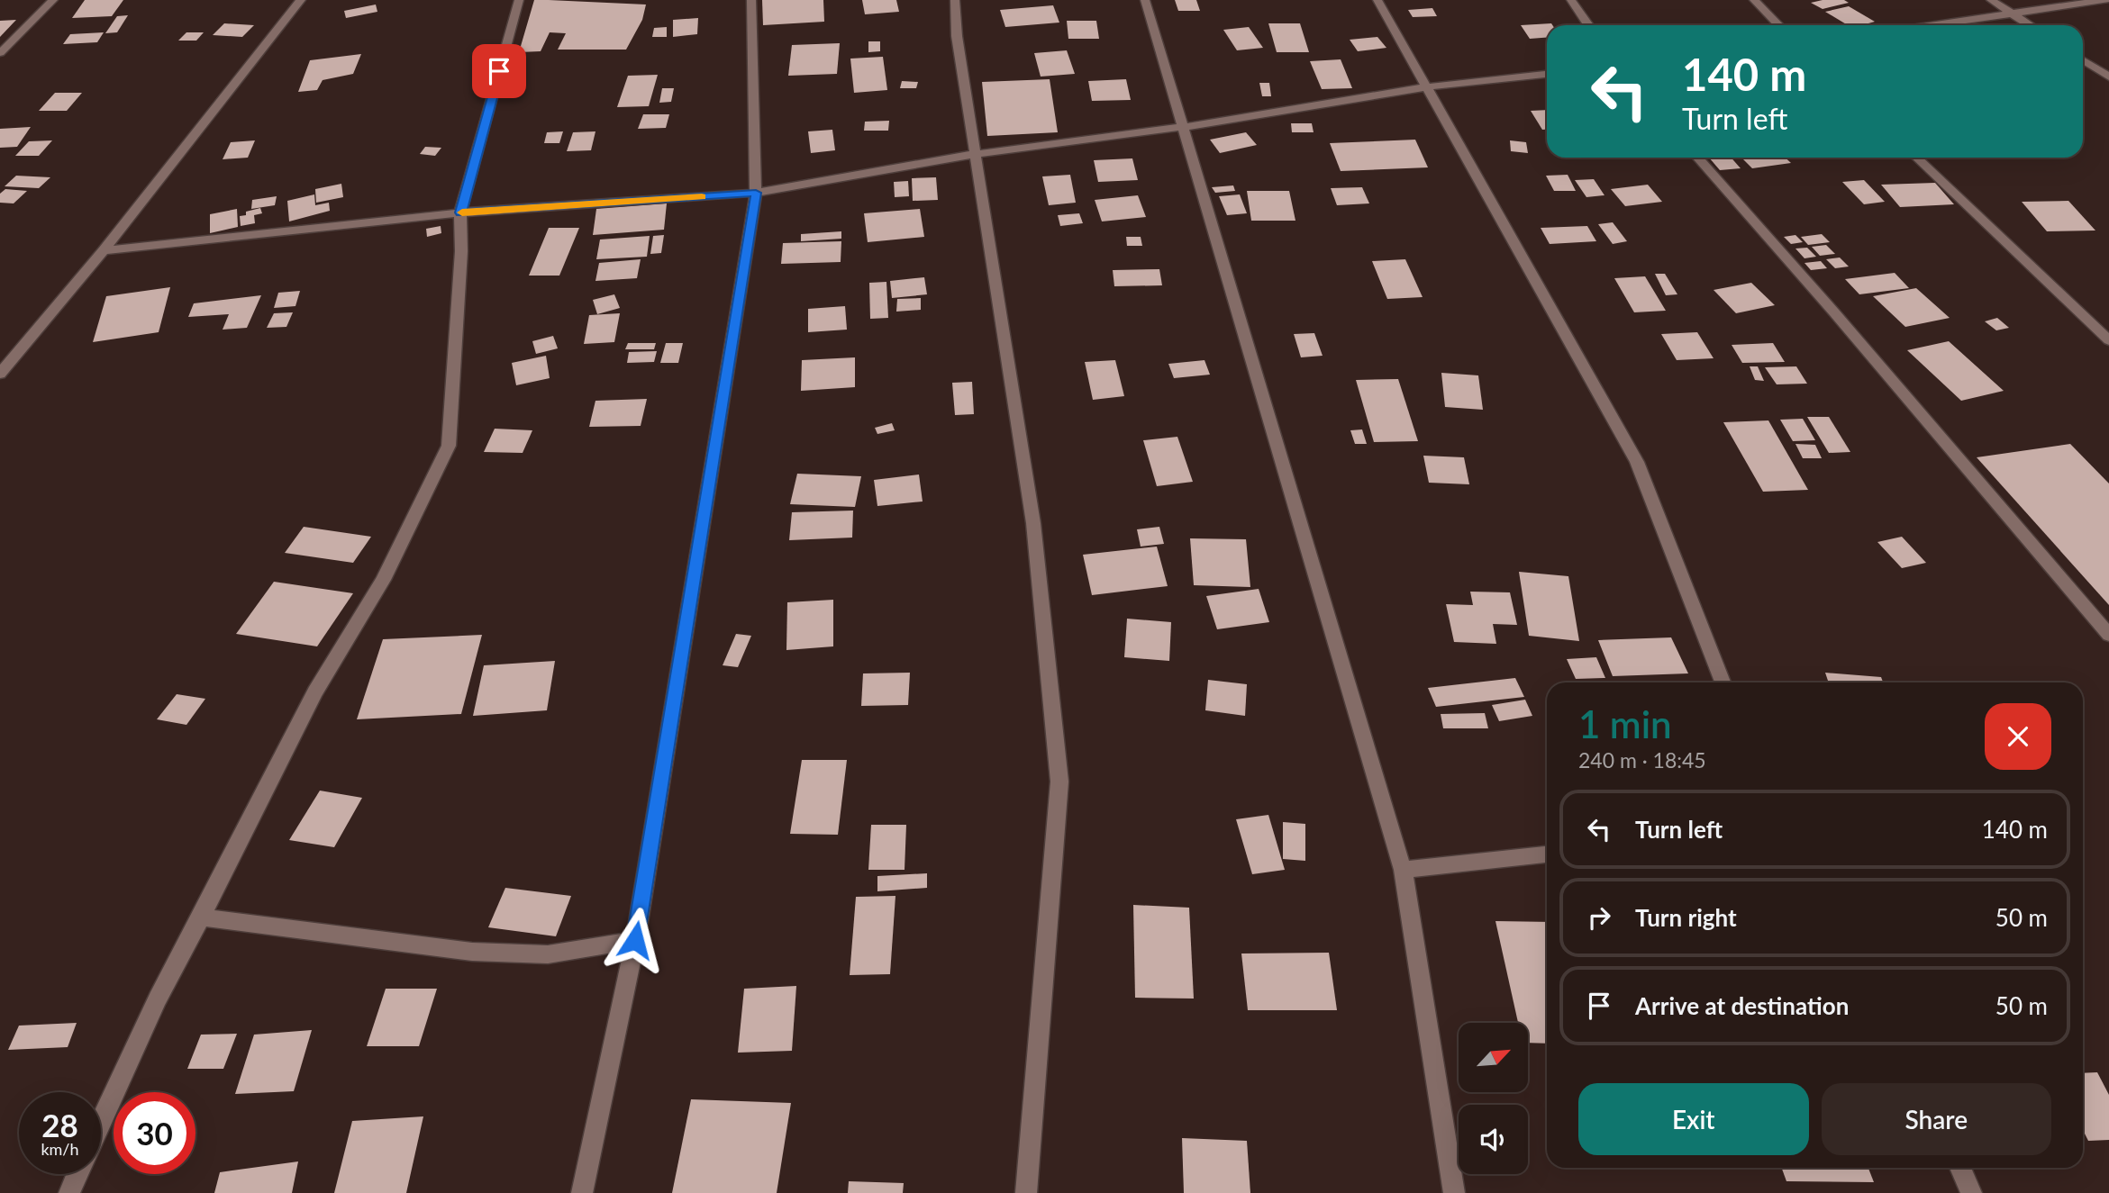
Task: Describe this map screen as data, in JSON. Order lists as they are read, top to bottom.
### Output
{
  "north": "top right",
  "page": {
    "turn": ["140 m", "Turn left"],
    "heading": ["1 min", "240 m · 18:45"],
    "list": [
      {
        "name": "Turn left",
        "value": "140 m"
      },
      {
        "name": "Turn right",
        "value": "50 m"
      },
      {
        "name": "Arrive at destination",
        "value": "50 m"
      }
    ],
    "buttons": ["Exit", "Share"],
    "speed": "28 km/h",
    "limit": "30"
  }
}
